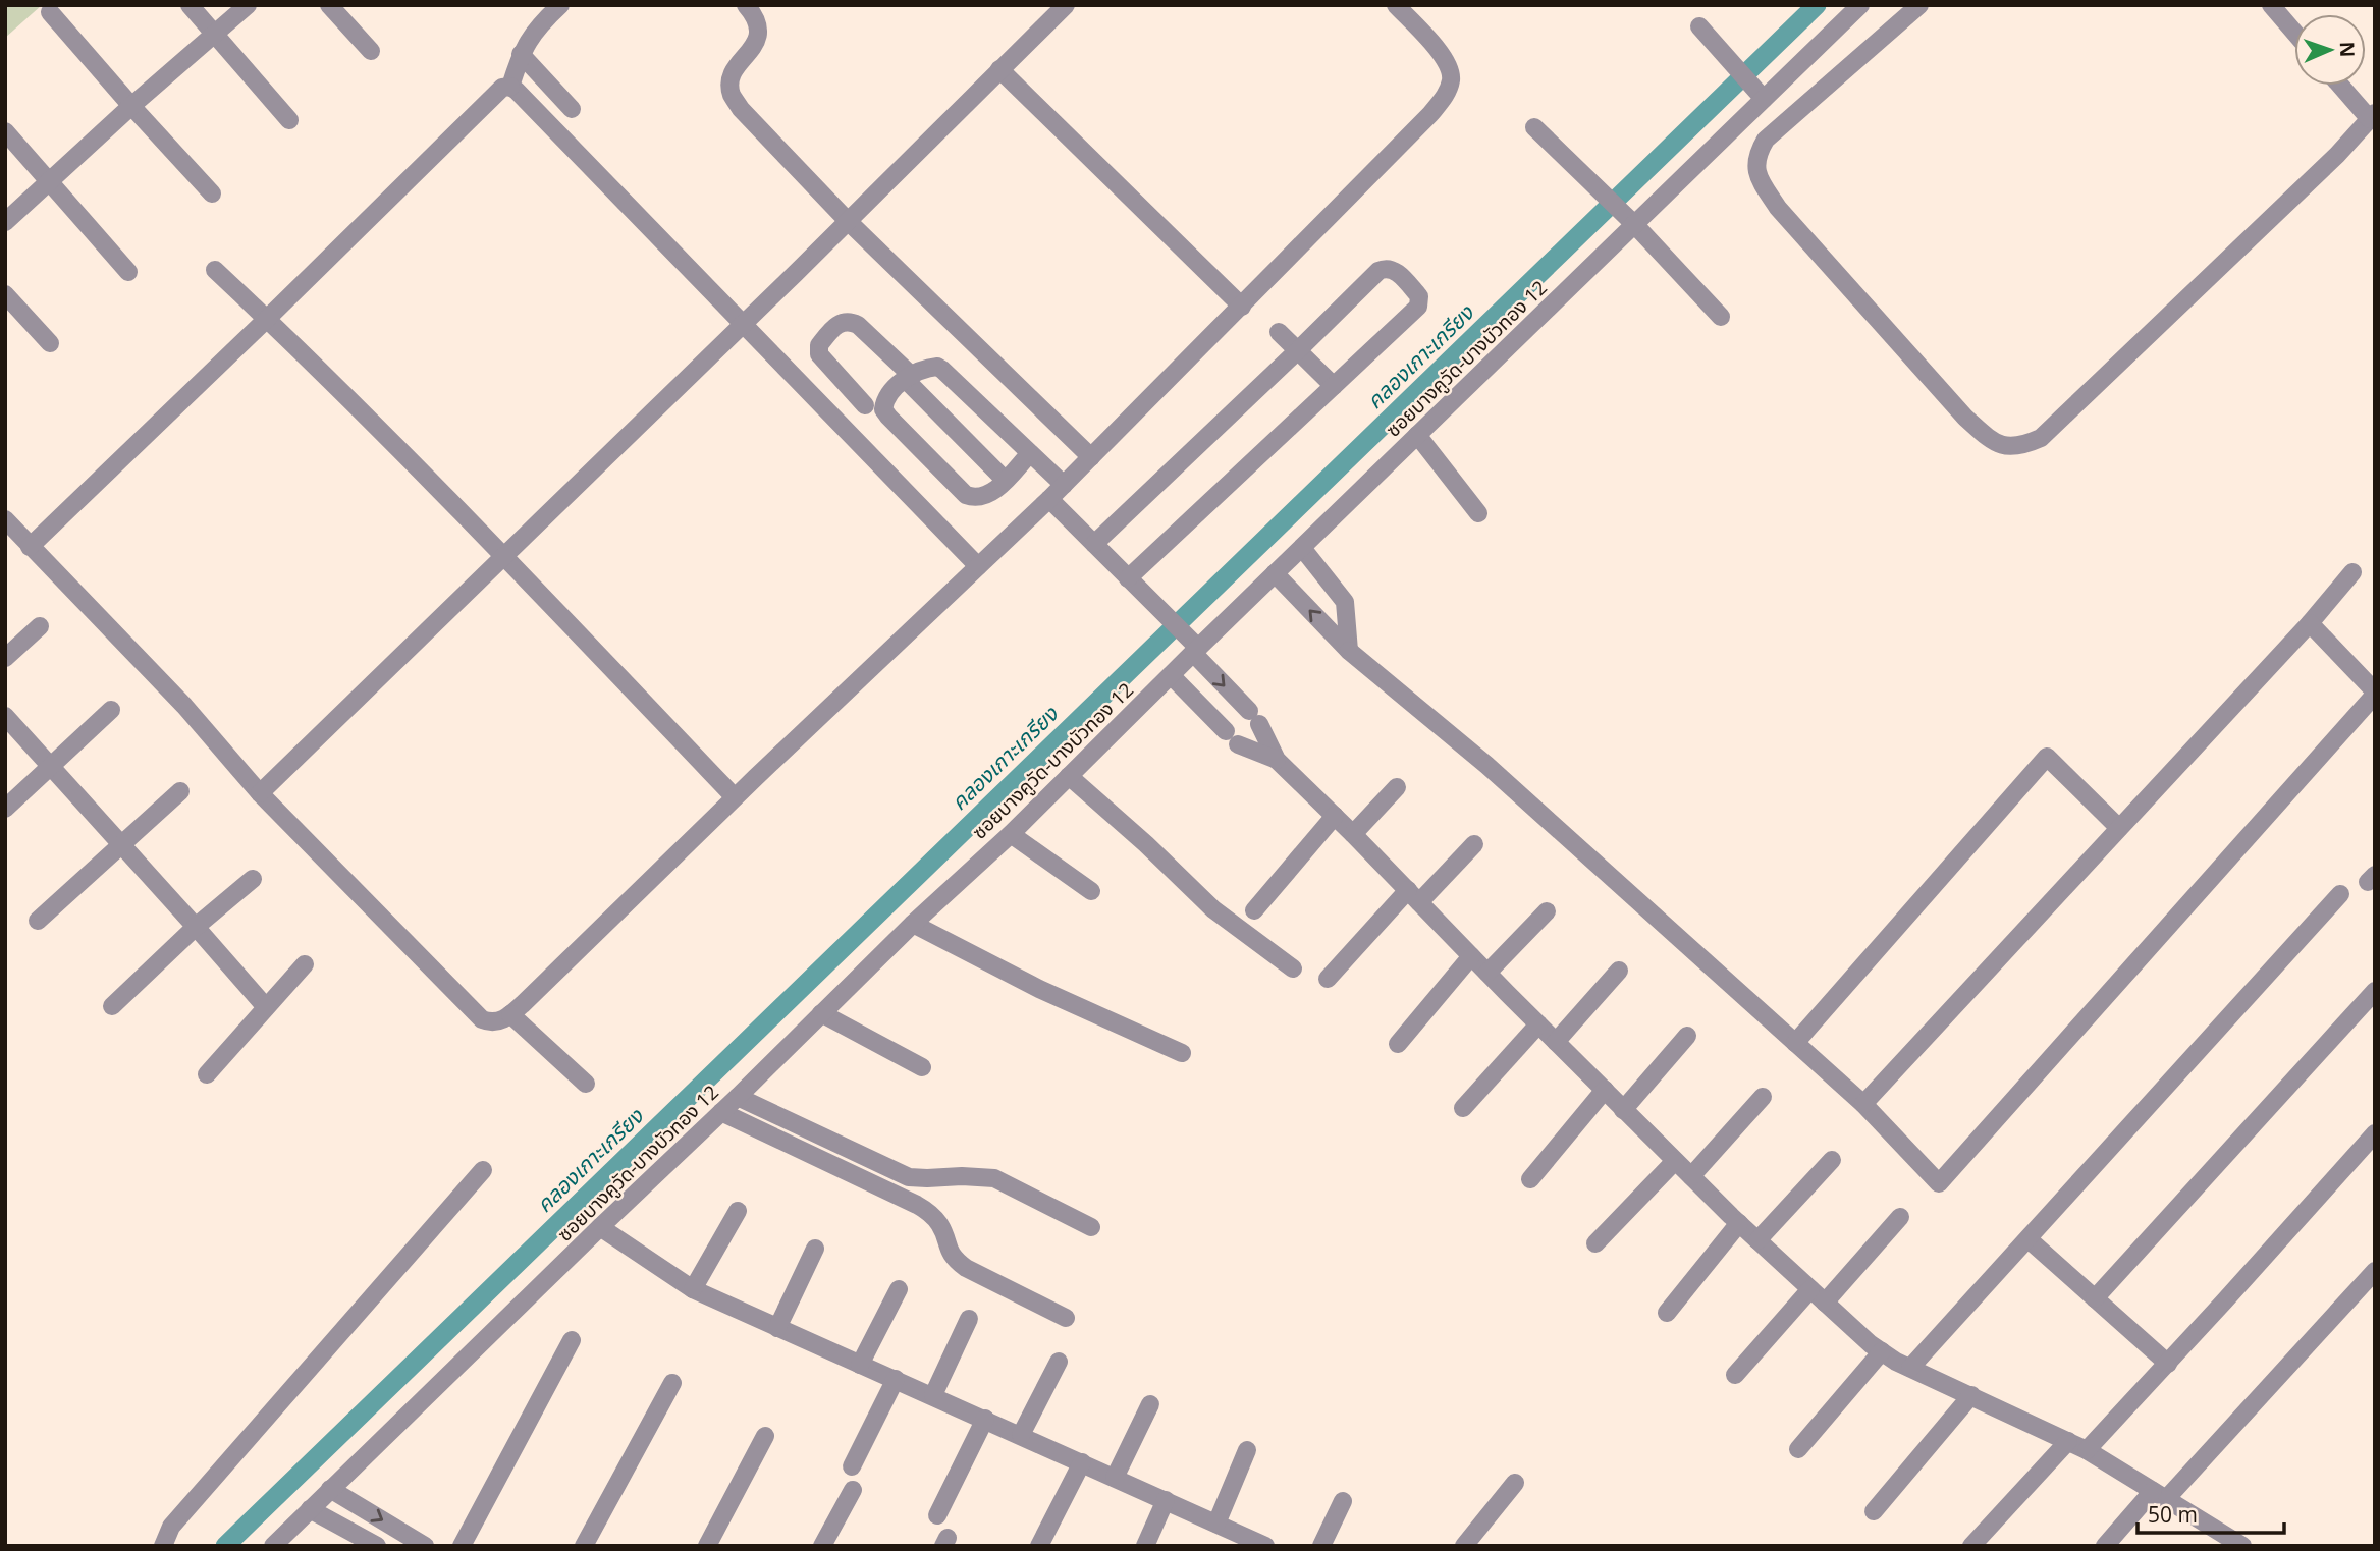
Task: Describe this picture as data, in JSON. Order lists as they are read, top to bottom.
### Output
{
  "streets": {
    "street": ["ซอยบางคูวัด-บางบัวทอง 12"]
  },
  "water": ["คลองเกาะเกรียง"],
  "scale_bar": "50 m",
  "north": "right"
}
